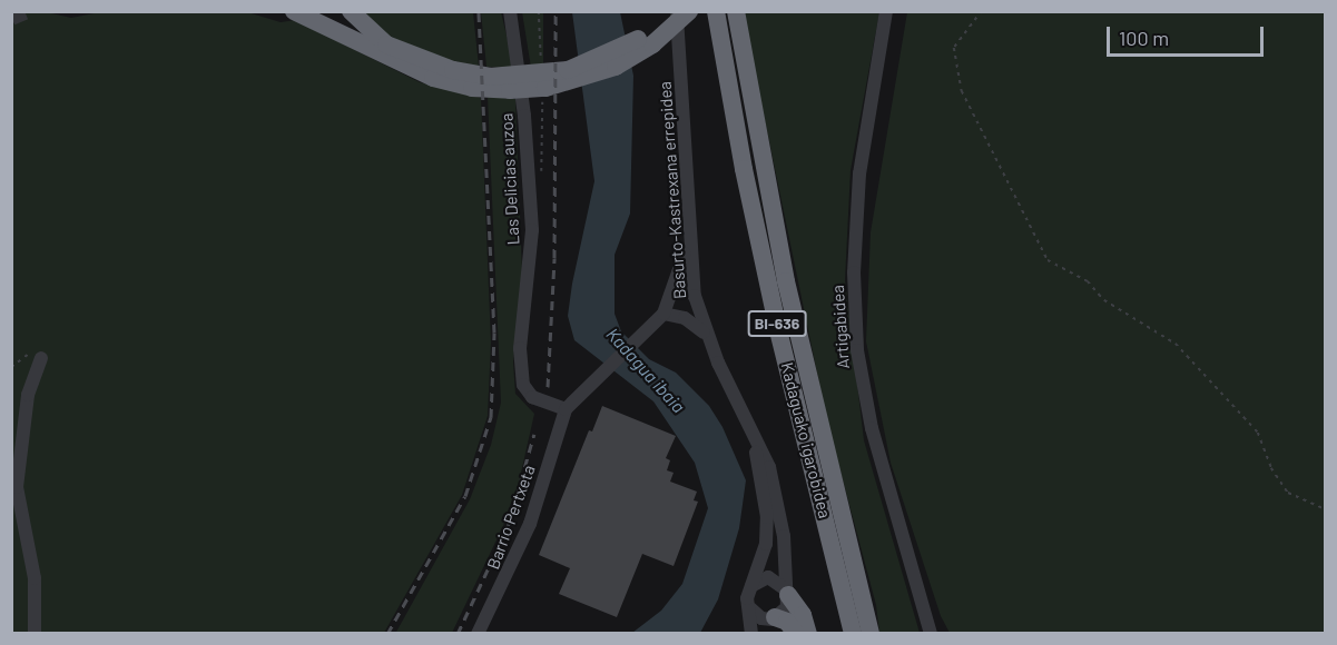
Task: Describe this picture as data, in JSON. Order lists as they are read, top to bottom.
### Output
{
  "streets": {
    "highway": ["BI-636", "Kadaguako igarobidea"],
    "street": [
      "Las Delicias auzoa",
      "Basurto-Kastrexana errepidea",
      "Artigabidea",
      "Barrio Pertxeta"
    ]
  },
  "crossings": [
    ["Las Delicias auzoa", "Barrio Pertxeta"]
  ],
  "water": ["Kadagua ibaia"],
  "scale_bar": "100 m"
}
